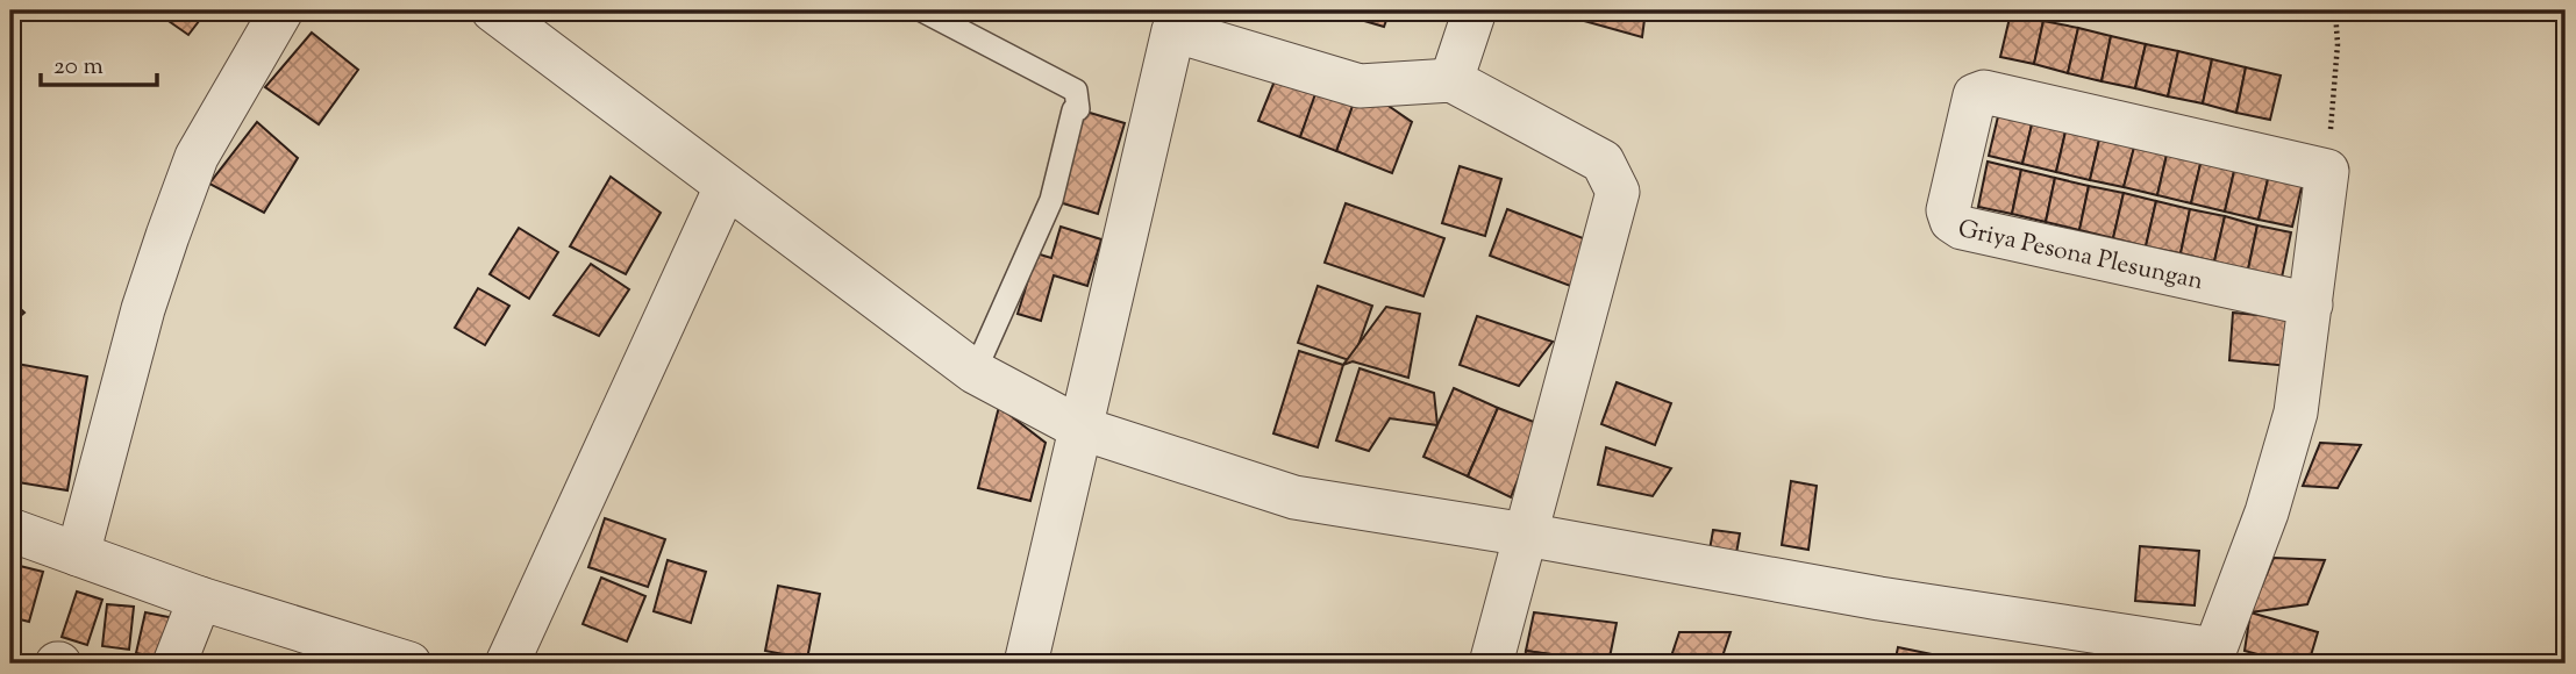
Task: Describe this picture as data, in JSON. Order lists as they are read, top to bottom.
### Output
{
  "streets": {
    "street": ["Griya Pesona Plesungan"]
  },
  "scale_bar": "20 m"
}
